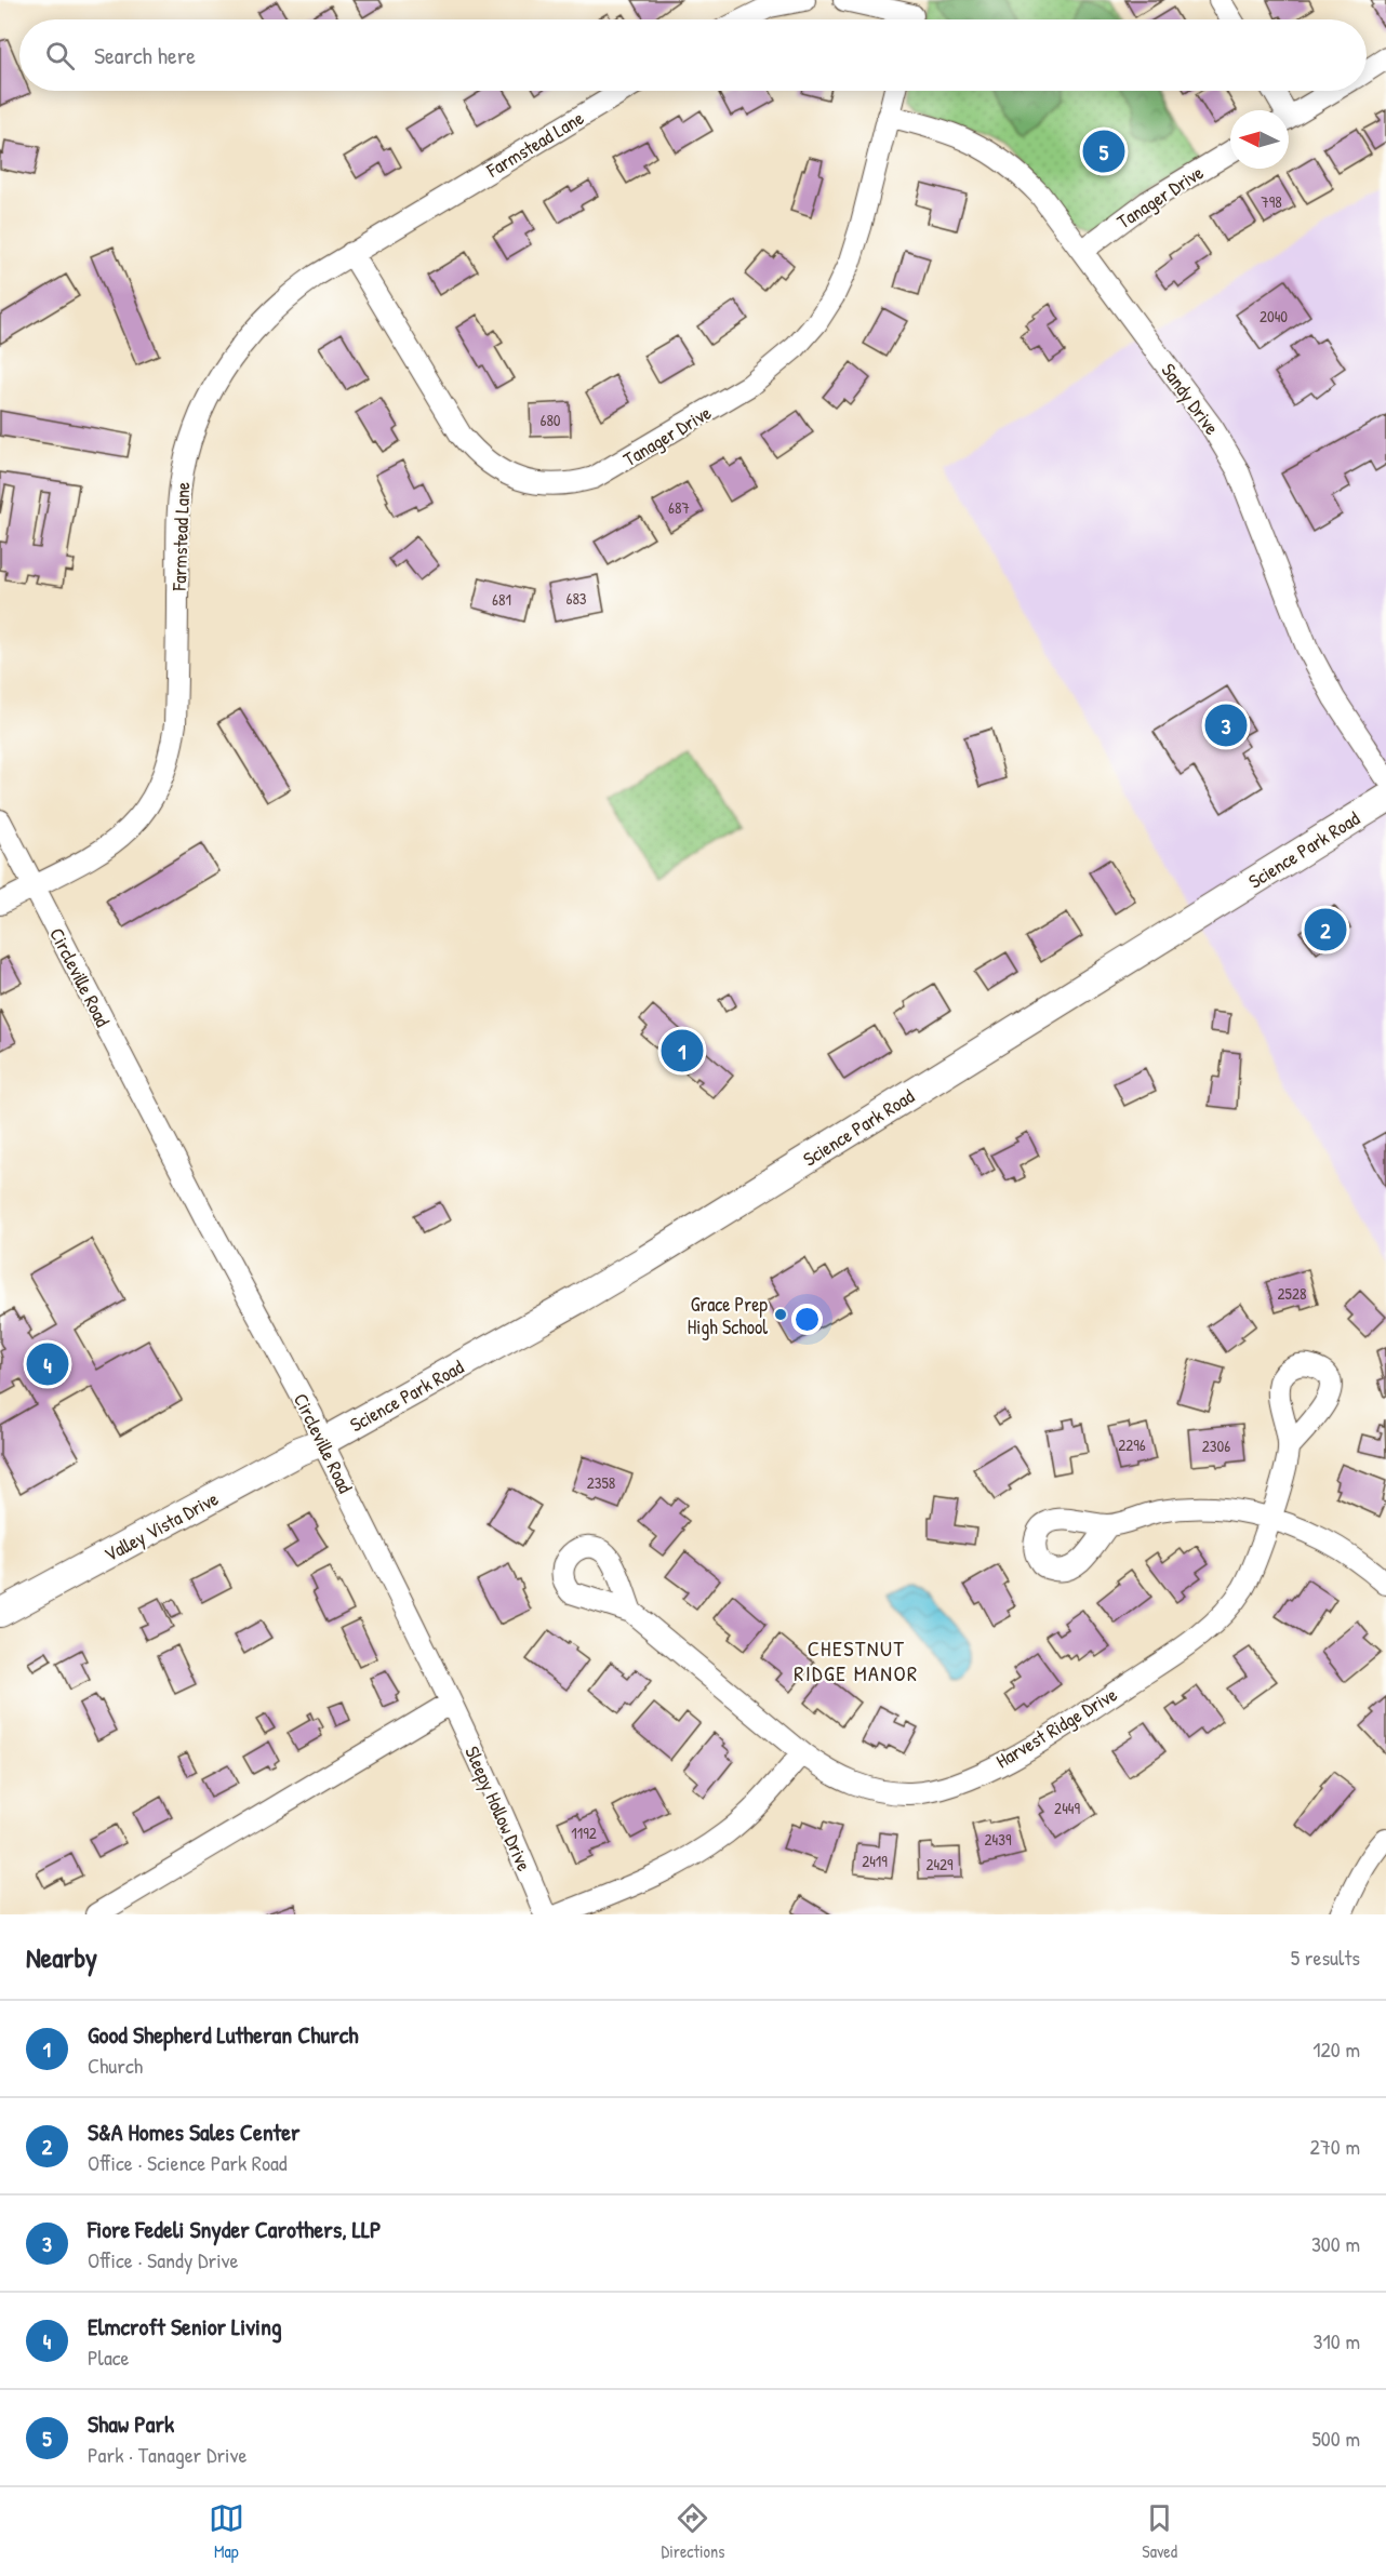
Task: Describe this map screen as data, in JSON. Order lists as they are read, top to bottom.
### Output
{
  "streets": {
    "main road": ["Science Park Road", "Valley Vista Drive"],
    "street": [
      "Farmstead Lane",
      "Tanager Drive",
      "Sandy Drive",
      "Circleville Road",
      "Harvest Ridge Drive",
      "Sleepy Hollow Drive"
    ]
  },
  "crossings": [
    ["Farmstead Lane", "Tanager Drive"],
    ["Farmstead Lane", "Circleville Road"],
    ["Tanager Drive", "Sandy Drive"],
    ["Science Park Road", "Circleville Road"],
    ["Science Park Road", "Valley Vista Drive"],
    ["Circleville Road", "Valley Vista Drive"],
    ["Circleville Road", "Sleepy Hollow Drive"]
  ],
  "districts": ["CHESTNUT RIDGE MANOR"],
  "places": ["Grace Prep High School"],
  "house_numbers": [
    "798",
    "2040",
    "680",
    "687",
    "683",
    "681",
    "2528",
    "2296",
    "2306",
    "2358",
    "2449",
    "1192",
    "2439",
    "2419",
    "2429"
  ],
  "north": "left",
  "page": {
    "search": "Search here",
    "pins": [
      "5",
      "3",
      "2",
      "1",
      "4"
    ],
    "heading": ["Nearby", "5 results"],
    "list": [
      {
        "mark": "1",
        "name": "Good Shepherd Lutheran Church",
        "note": "Church",
        "value": "120 m"
      },
      {
        "mark": "2",
        "name": "S&A Homes Sales Center",
        "note": "Office · Science Park Road",
        "value": "270 m"
      },
      {
        "mark": "3",
        "name": "Fiore Fedeli Snyder Carothers, LLP",
        "note": "Office · Sandy Drive",
        "value": "300 m"
      },
      {
        "mark": "4",
        "name": "Elmcroft Senior Living",
        "note": "Place",
        "value": "310 m"
      },
      {
        "mark": "5",
        "name": "Shaw Park",
        "note": "Park · Tanager Drive",
        "value": "500 m"
      }
    ],
    "nav": ["Map", "Directions", "Saved"]
  }
}
